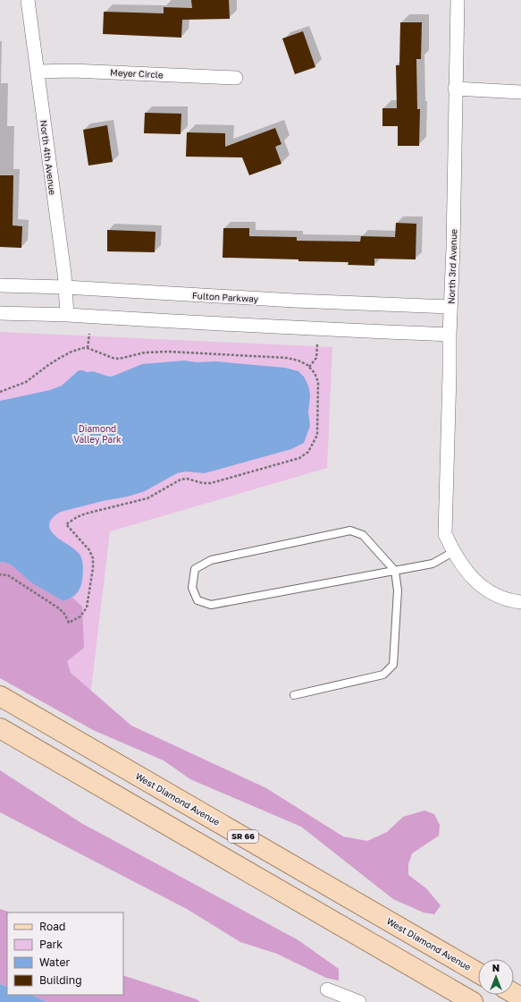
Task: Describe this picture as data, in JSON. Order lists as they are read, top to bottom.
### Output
{
  "streets": {
    "main road": ["West Diamond Avenue", "SR 66"],
    "street": [
      "Meyer Circle",
      "North 4th Avenue",
      "North 3rd Avenue",
      "Fulton Parkway"
    ]
  },
  "crossings": [
    ["Meyer Circle", "North 4th Avenue"],
    ["North 4th Avenue", "Fulton Parkway"],
    ["North 3rd Avenue", "Fulton Parkway"]
  ],
  "parks": ["Diamond Valley Park"],
  "legend": [
    "Road",
    "Park",
    "Water",
    "Building"
  ],
  "north": "top"
}
